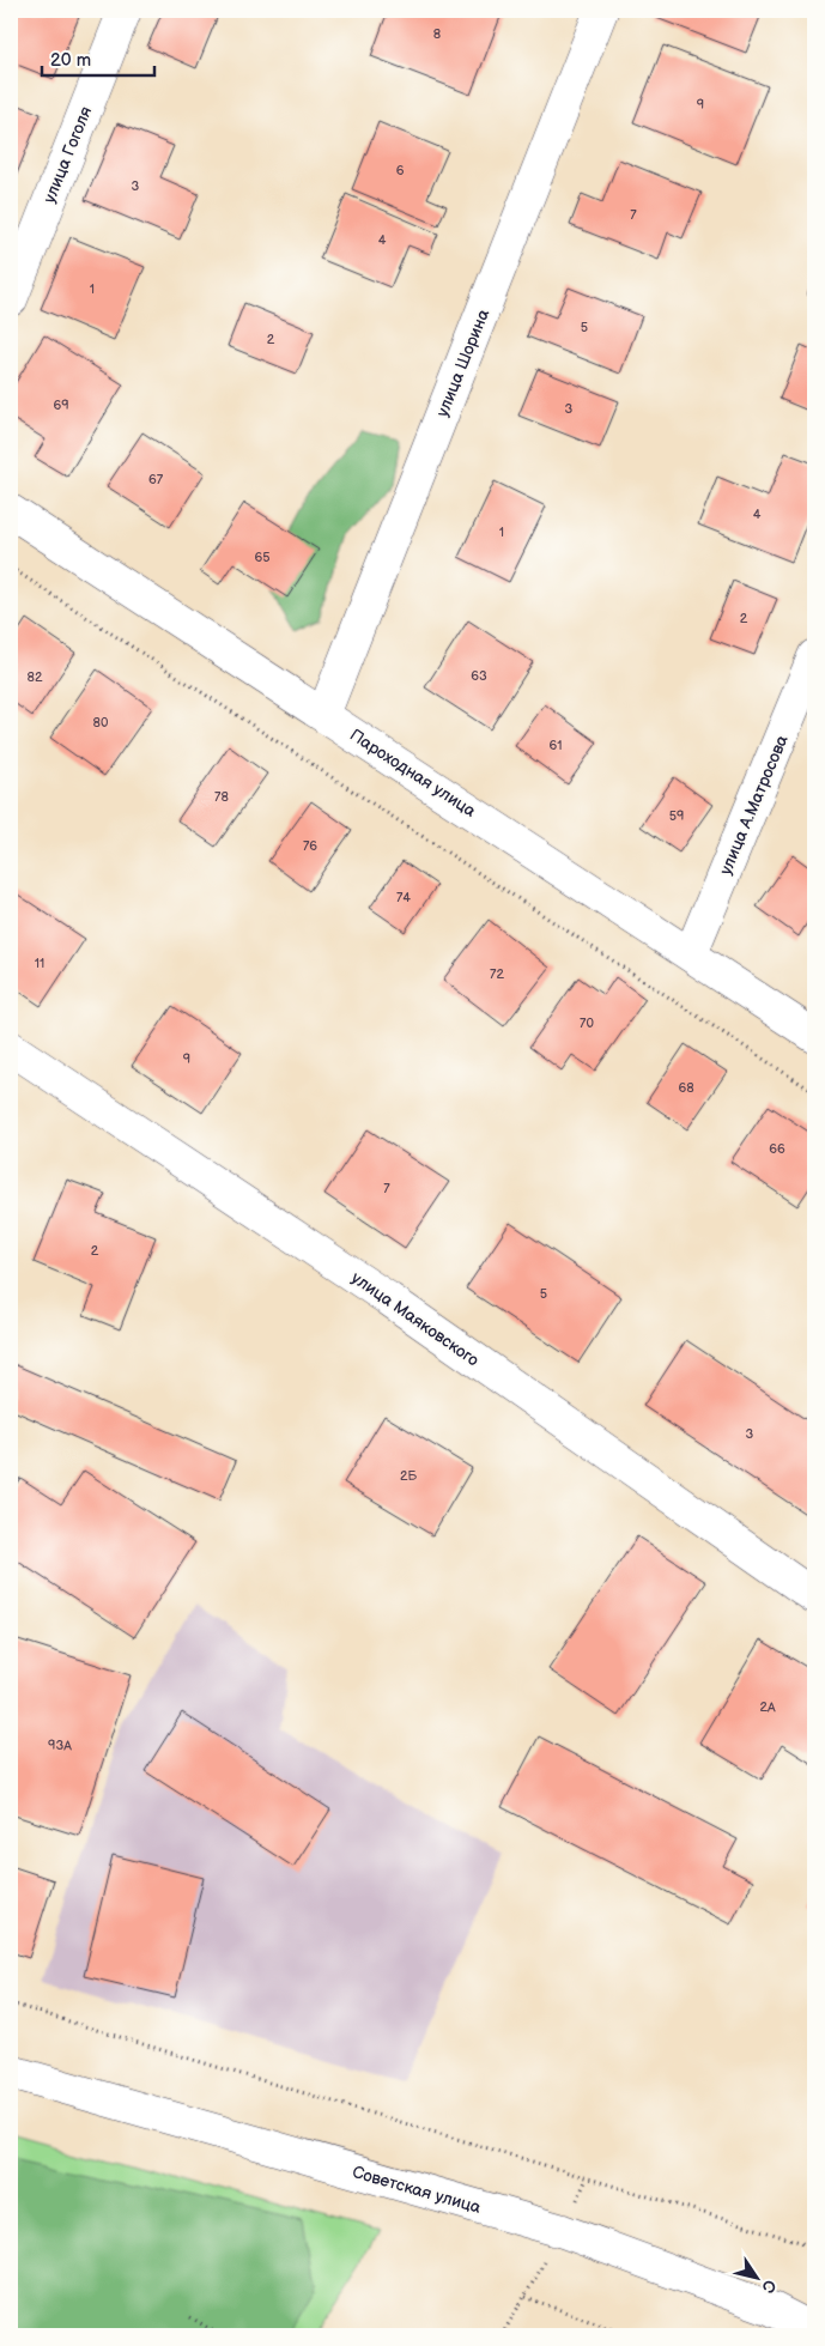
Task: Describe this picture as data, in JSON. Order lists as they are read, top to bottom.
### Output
{
  "streets": {
    "street": [
      "улица Гоголя",
      "улица Шорина",
      "Пароходная улица",
      "улица А.Матросова",
      "улица Маяковского",
      "Советская улица"
    ]
  },
  "crossings": [
    ["улица Шорина", "Пароходная улица"],
    ["Пароходная улица", "улица А.Матросова"]
  ],
  "house_numbers": [
    "8",
    "9",
    "6",
    "3",
    "7",
    "4",
    "1",
    "5",
    "2",
    "69",
    "3",
    "67",
    "4",
    "1",
    "65",
    "2",
    "63",
    "82",
    "80",
    "61",
    "78",
    "59",
    "76",
    "74",
    "11",
    "72",
    "70",
    "9",
    "68",
    "66",
    "7",
    "2",
    "5",
    "3",
    "2Б",
    "2А",
    "93А"
  ],
  "scale_bar": "20 m",
  "north": "bottom right"
}
